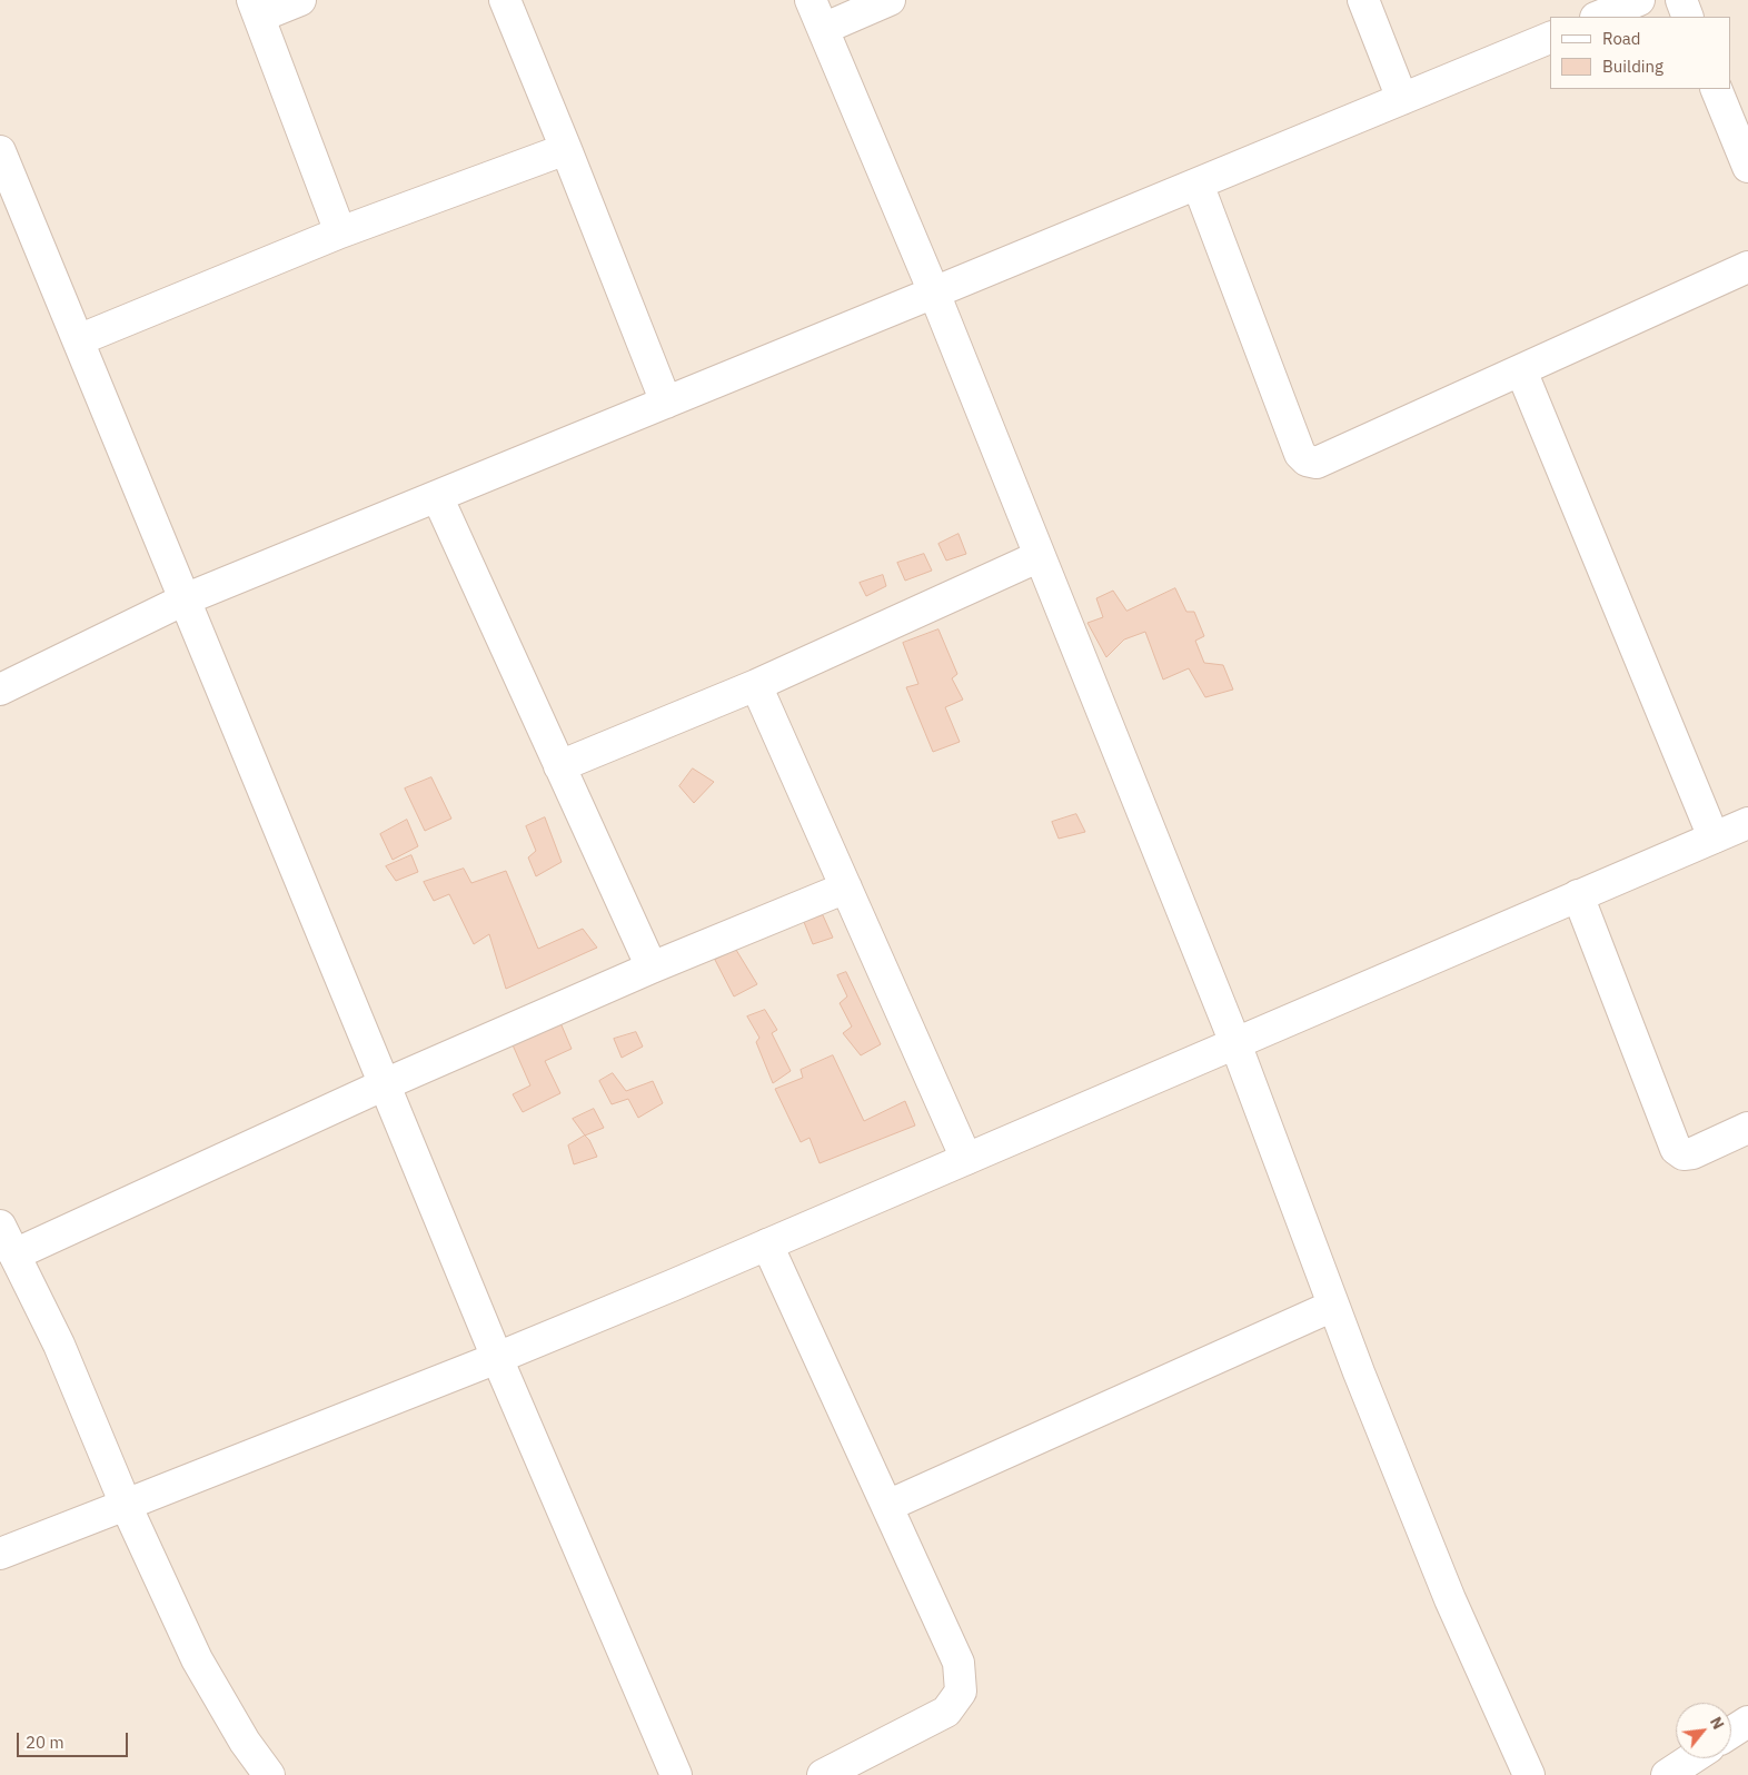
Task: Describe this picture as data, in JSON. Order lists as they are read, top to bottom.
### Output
{
  "legend": ["Road", "Building"],
  "scale_bar": "20 m",
  "north": "top right"
}
